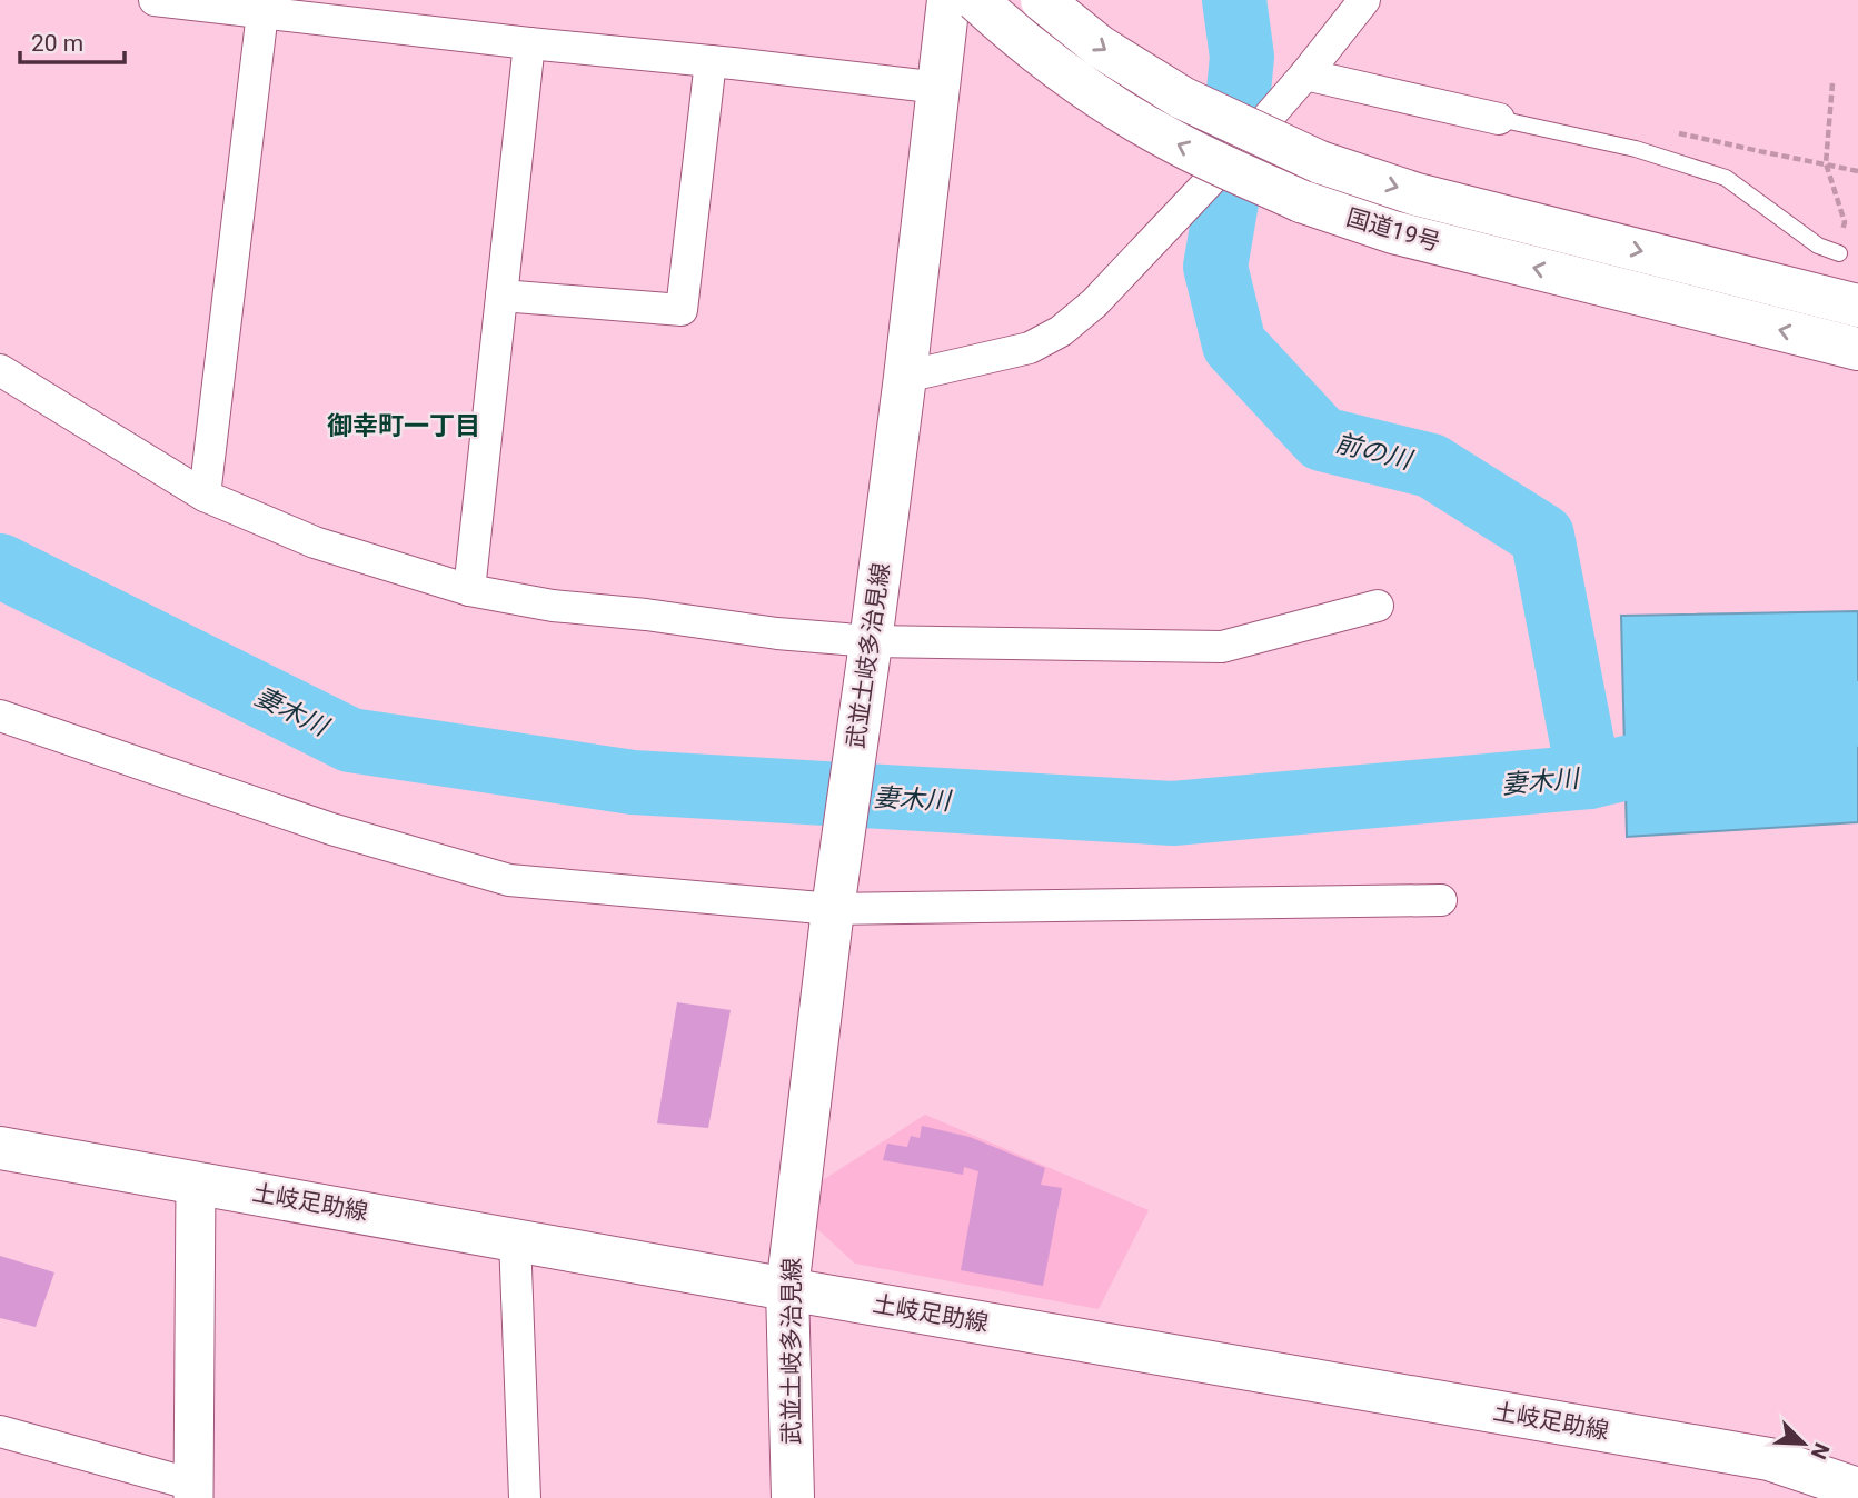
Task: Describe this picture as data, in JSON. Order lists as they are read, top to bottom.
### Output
{
  "streets": {
    "main road": ["国道19号", "武並土岐多治見線", "土岐足助線"]
  },
  "crossings": [
    ["武並土岐多治見線", "土岐足助線"]
  ],
  "districts": ["御幸町一丁目"],
  "water": ["前の川", "妻木川"],
  "scale_bar": "20 m",
  "north": "bottom right"
}
